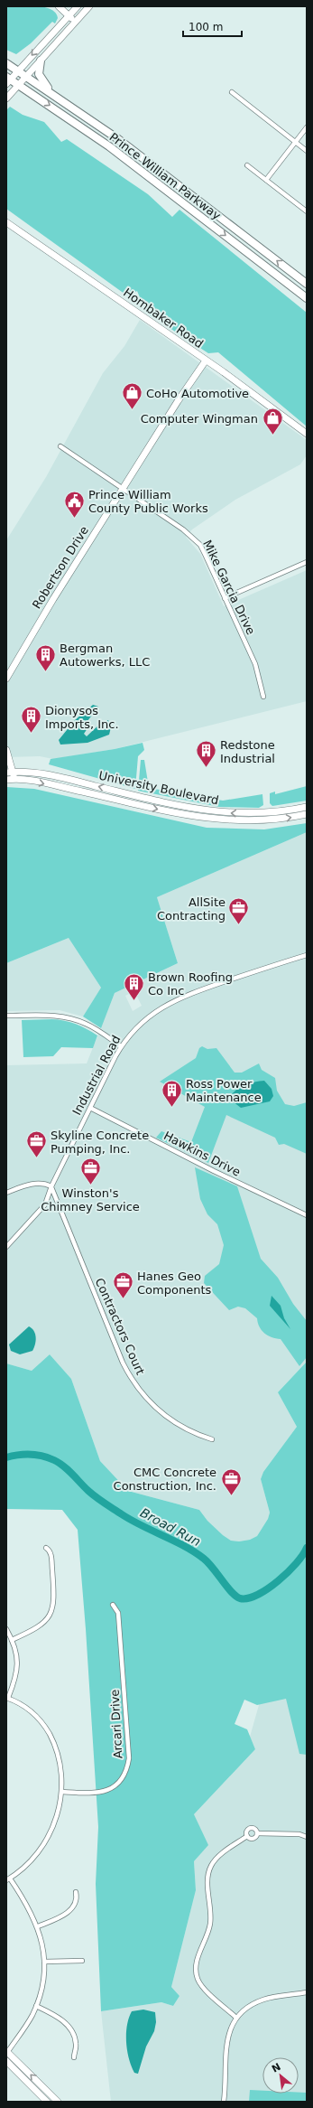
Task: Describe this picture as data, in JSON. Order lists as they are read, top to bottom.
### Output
{
  "streets": {
    "highway": ["Prince William Parkway"],
    "main road": ["Hornbaker Road", "Robertson Drive", "University Boulevard"],
    "street": [
      "Mike Garcia Drive",
      "Industrial Road",
      "Hawkins Drive",
      "Contractors Court",
      "Arcari Drive"
    ]
  },
  "crossings": [
    ["Hornbaker Road", "Robertson Drive"],
    ["Robertson Drive", "Mike Garcia Drive"],
    ["Industrial Road", "Hawkins Drive"],
    ["Industrial Road", "Contractors Court"]
  ],
  "water": ["Broad Run"],
  "places": {
    "shop": ["CoHo Automotive", "Computer Wingman"],
    "public building": ["Prince William County Public Works"],
    "building": [
      "Bergman Autowerks, LLC",
      "Dionysos Imports, Inc.",
      "Redstone Industrial",
      "Brown Roofing Co Inc",
      "Ross Power Maintenance"
    ],
    "office": [
      "AllSite Contracting",
      "Skyline Concrete Pumping, Inc.",
      "Winston's Chimney Service",
      "Hanes Geo Components",
      "CMC Concrete Construction, Inc."
    ]
  },
  "scale_bar": "100 m",
  "north": "top left"
}
